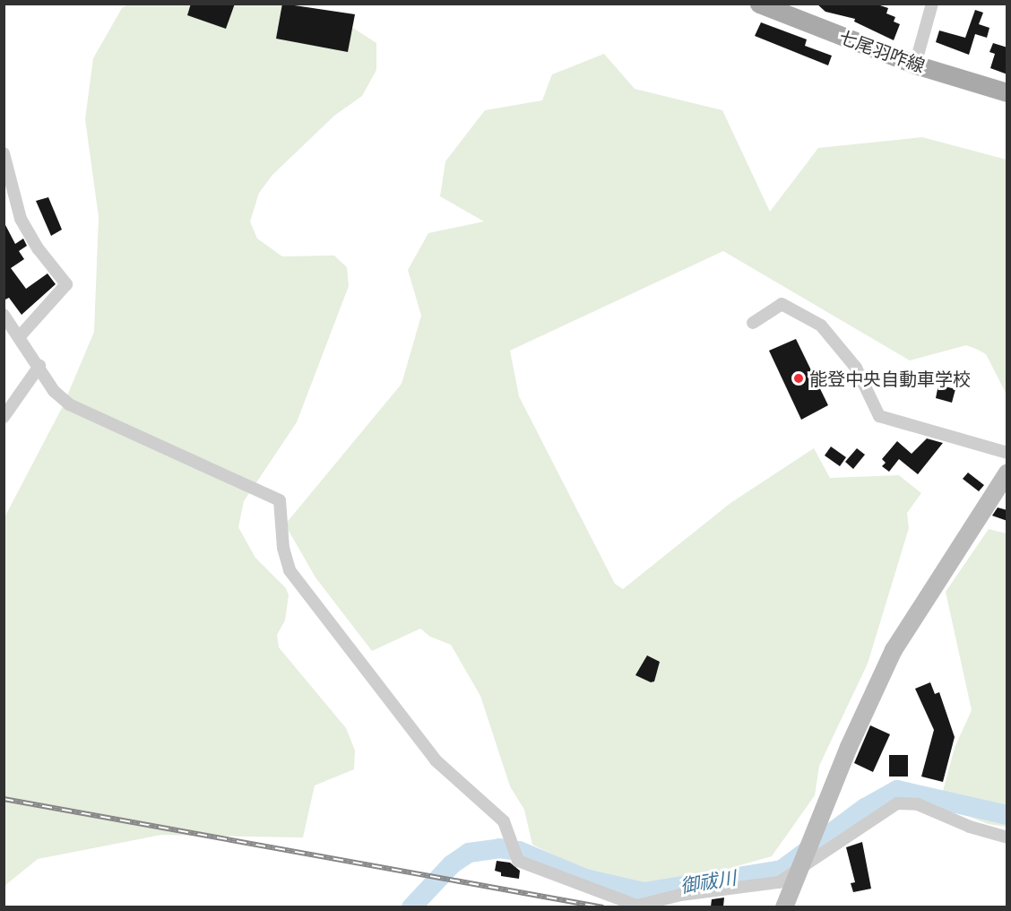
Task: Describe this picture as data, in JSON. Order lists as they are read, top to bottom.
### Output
{
  "streets": {
    "main road": ["七尾羽咋線"]
  },
  "water": ["御祓川"],
  "places": ["能登中央自動車学校"]
}
